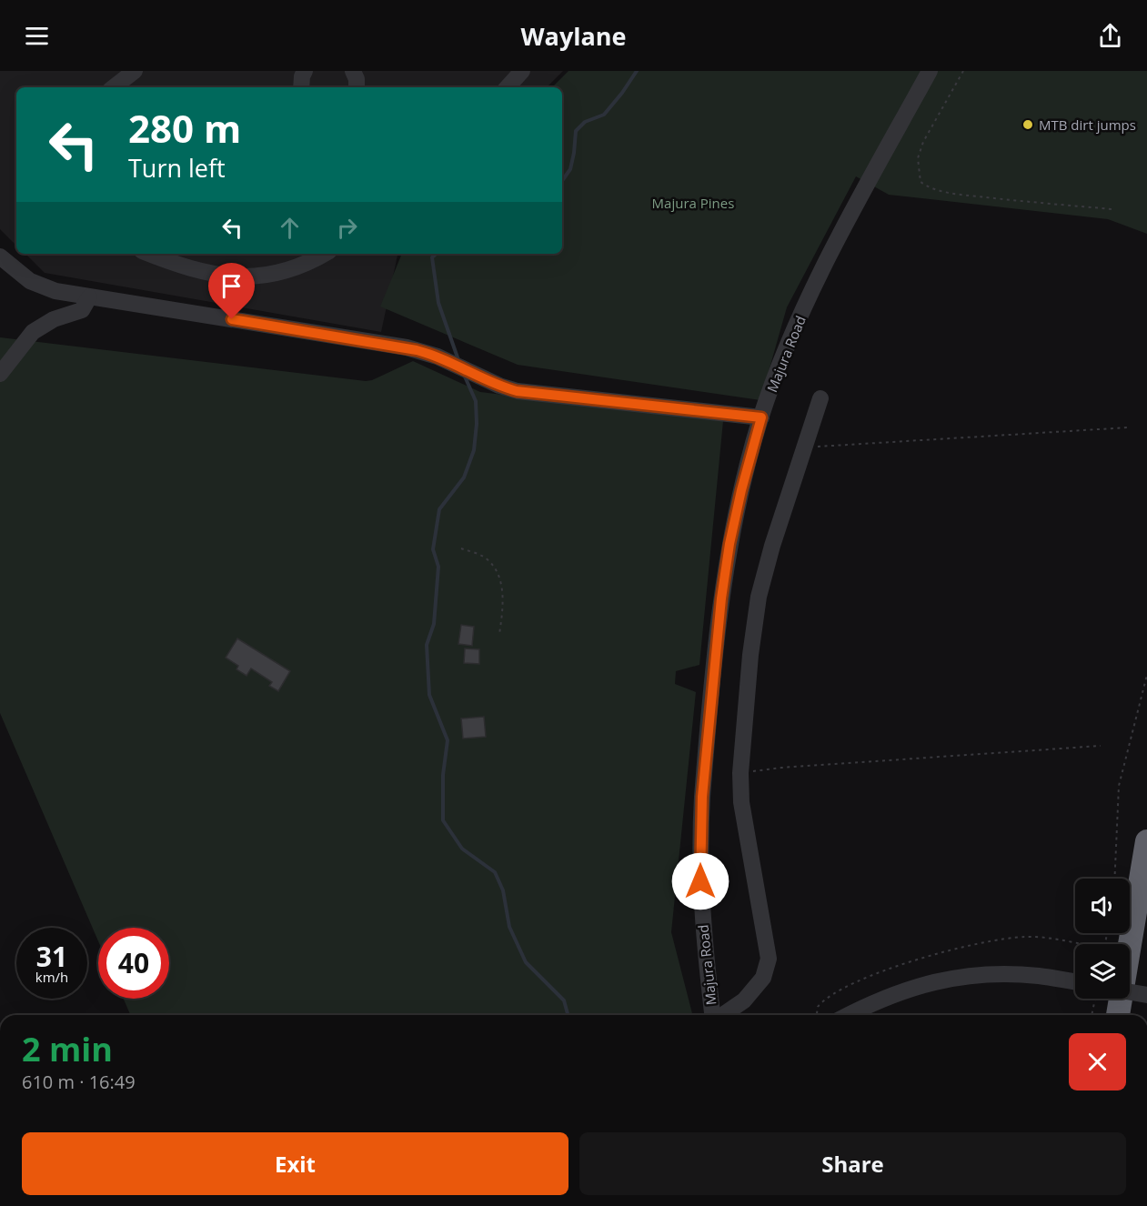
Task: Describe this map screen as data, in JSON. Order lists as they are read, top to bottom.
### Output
{
  "streets": {
    "street": ["Majura Road"]
  },
  "parks": ["Majura Pines"],
  "places": ["MTB dirt jumps"],
  "page": {
    "header": "Waylane",
    "turn": ["280 m", "Turn left"],
    "speed": "31 km/h",
    "limit": "40",
    "heading": ["2 min", "610 m · 16:49"],
    "buttons": ["Exit", "Share"]
  }
}
